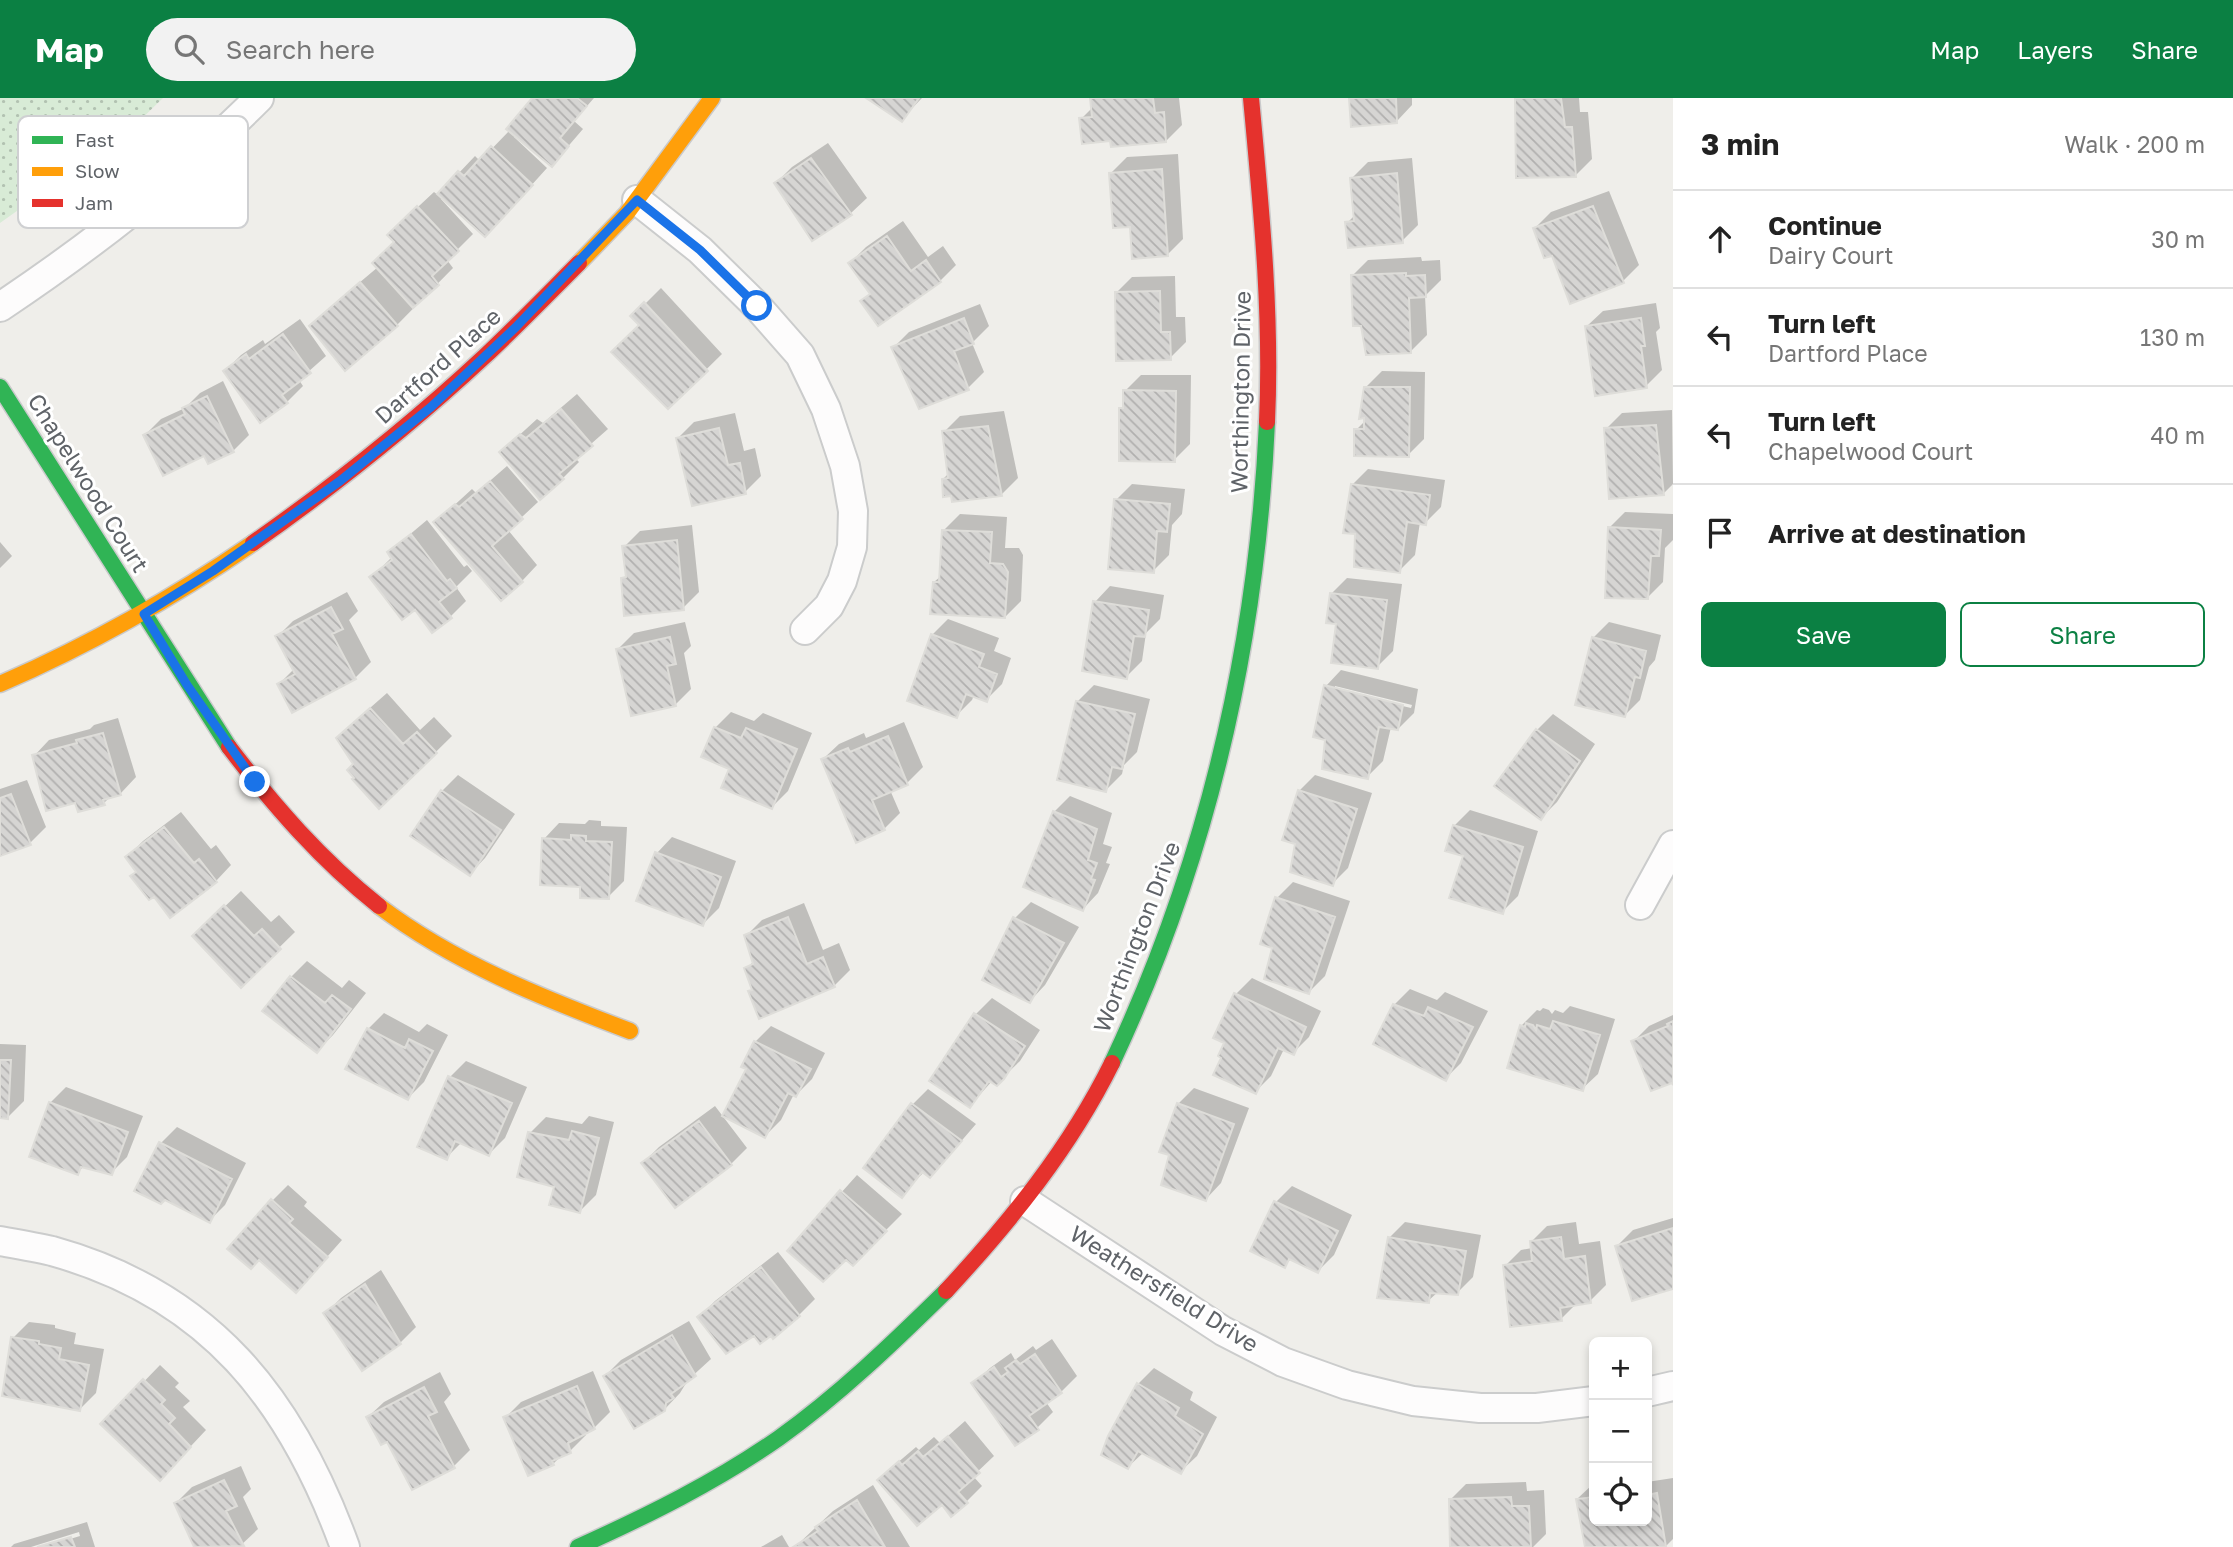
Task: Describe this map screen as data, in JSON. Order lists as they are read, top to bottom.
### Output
{
  "streets": {
    "street": [
      "Dartford Place",
      "Worthington Drive",
      "Chapelwood Court",
      "Weathersfield Drive"
    ]
  },
  "crossings": [
    ["Dartford Place", "Chapelwood Court"],
    ["Worthington Drive", "Weathersfield Drive"]
  ],
  "legend": ["Fast", "Slow", "Jam"],
  "page": {
    "header": "Map",
    "search": "Search here",
    "nav": ["Map", "Layers", "Share"],
    "heading": ["3 min", "Walk · 200 m"],
    "list": [
      ["Continue", "Dairy Court", "30 m"],
      ["Turn left", "Dartford Place", "130 m"],
      ["Turn left", "Chapelwood Court", "40 m"],
      "Arrive at destination"
    ],
    "buttons": ["Save", "Share"],
    "map_buttons": ["+", "−"]
  }
}
